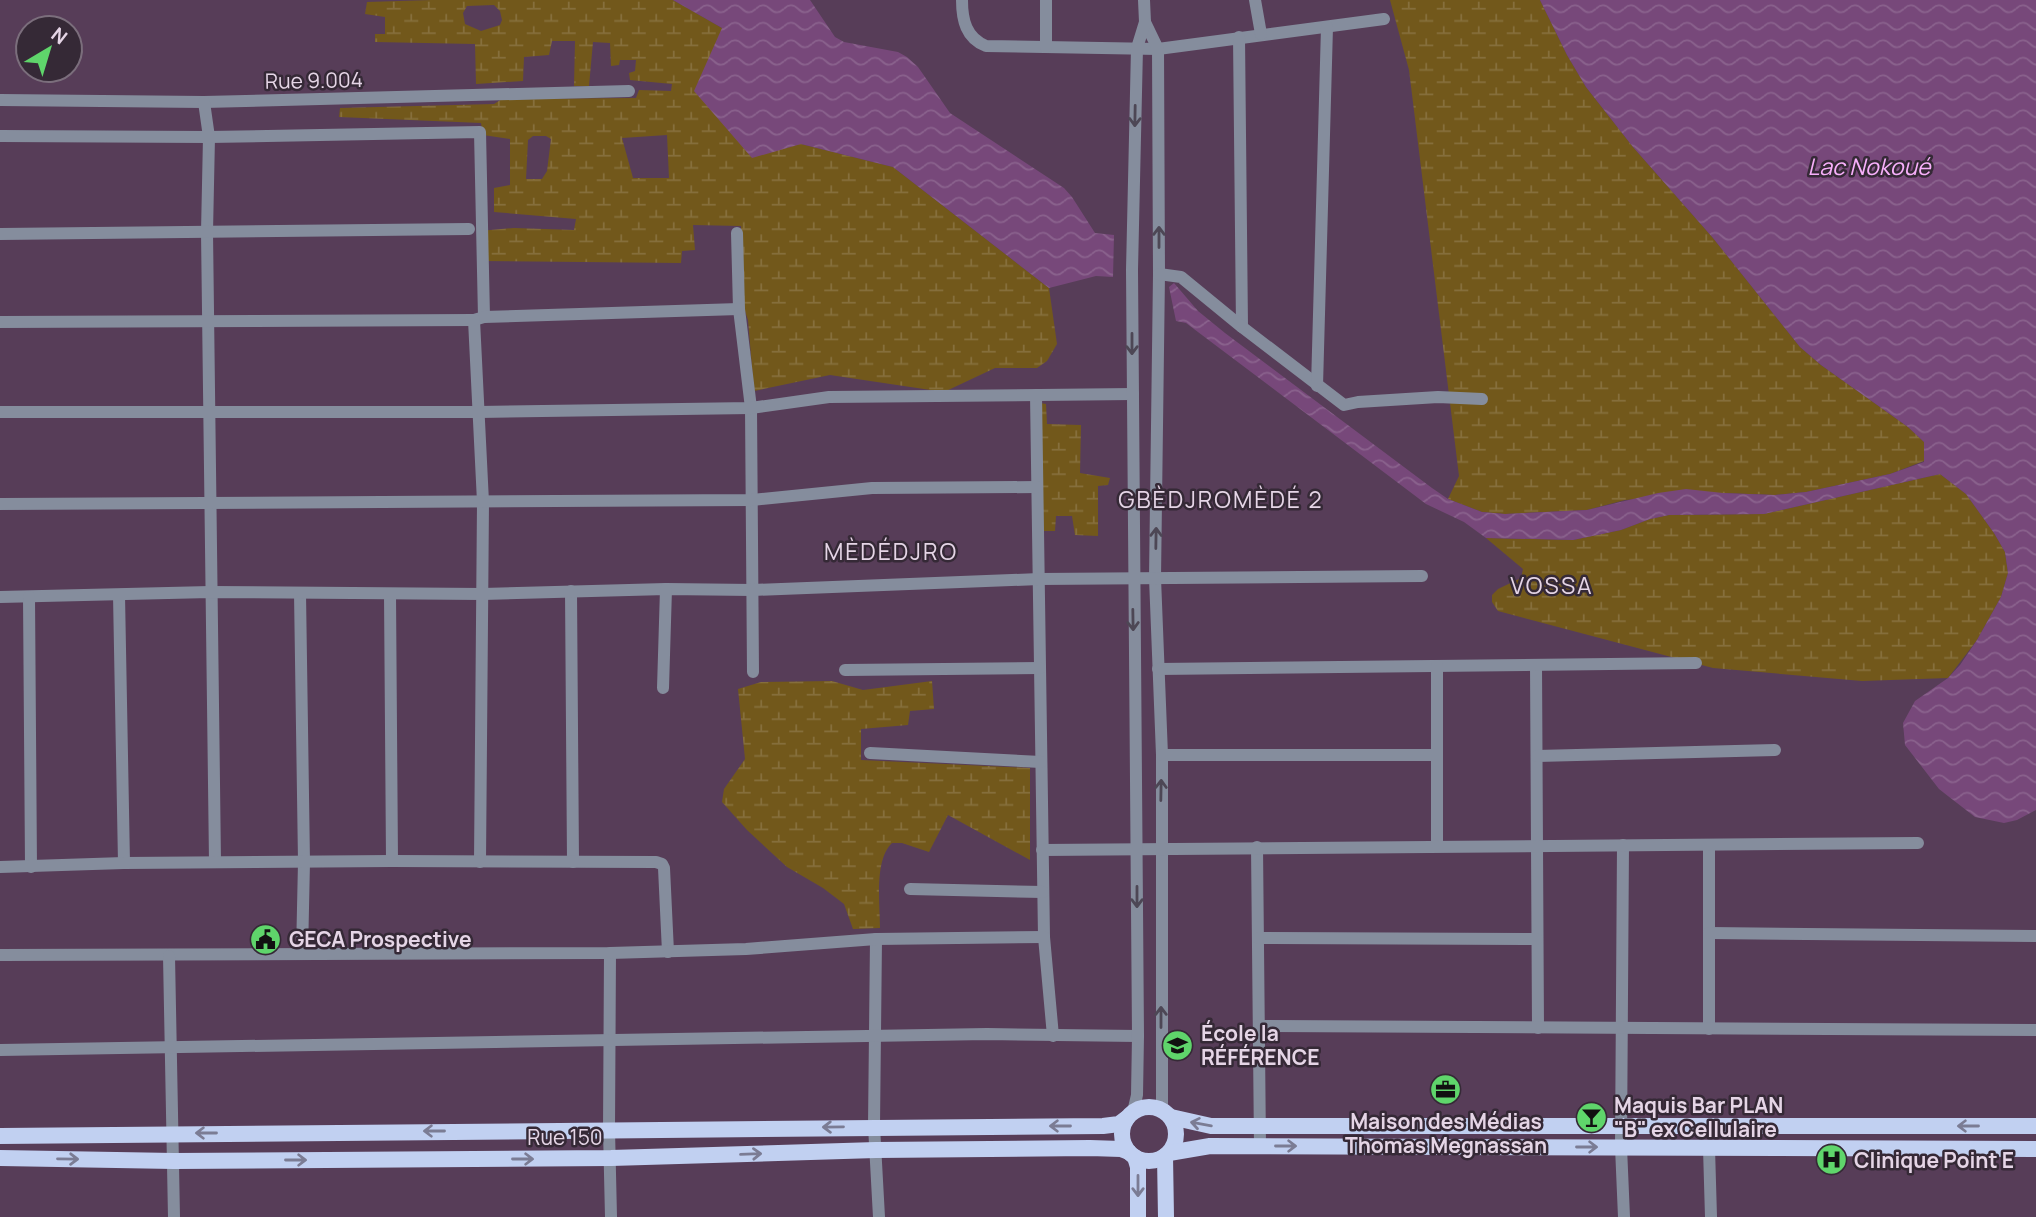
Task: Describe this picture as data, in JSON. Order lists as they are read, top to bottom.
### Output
{
  "streets": {
    "main road": ["Rue 150"],
    "street": ["Rue 9.004"]
  },
  "districts": ["GBÈDJROMÈDÉ 2", "MÈDÉDJRO", "VOSSA"],
  "water": ["Lac Nokoué"],
  "places": {
    "public building": ["GECA Prospective"],
    "school or university": ["École la RÉFÉRENCE"],
    "office": ["Maison des Médias Thomas Megnassan"],
    "bar": ["Maquis Bar PLAN \"B\" ex Cellulaire"],
    "hospital": ["Clinique Point E"]
  },
  "north": "top right"
}
